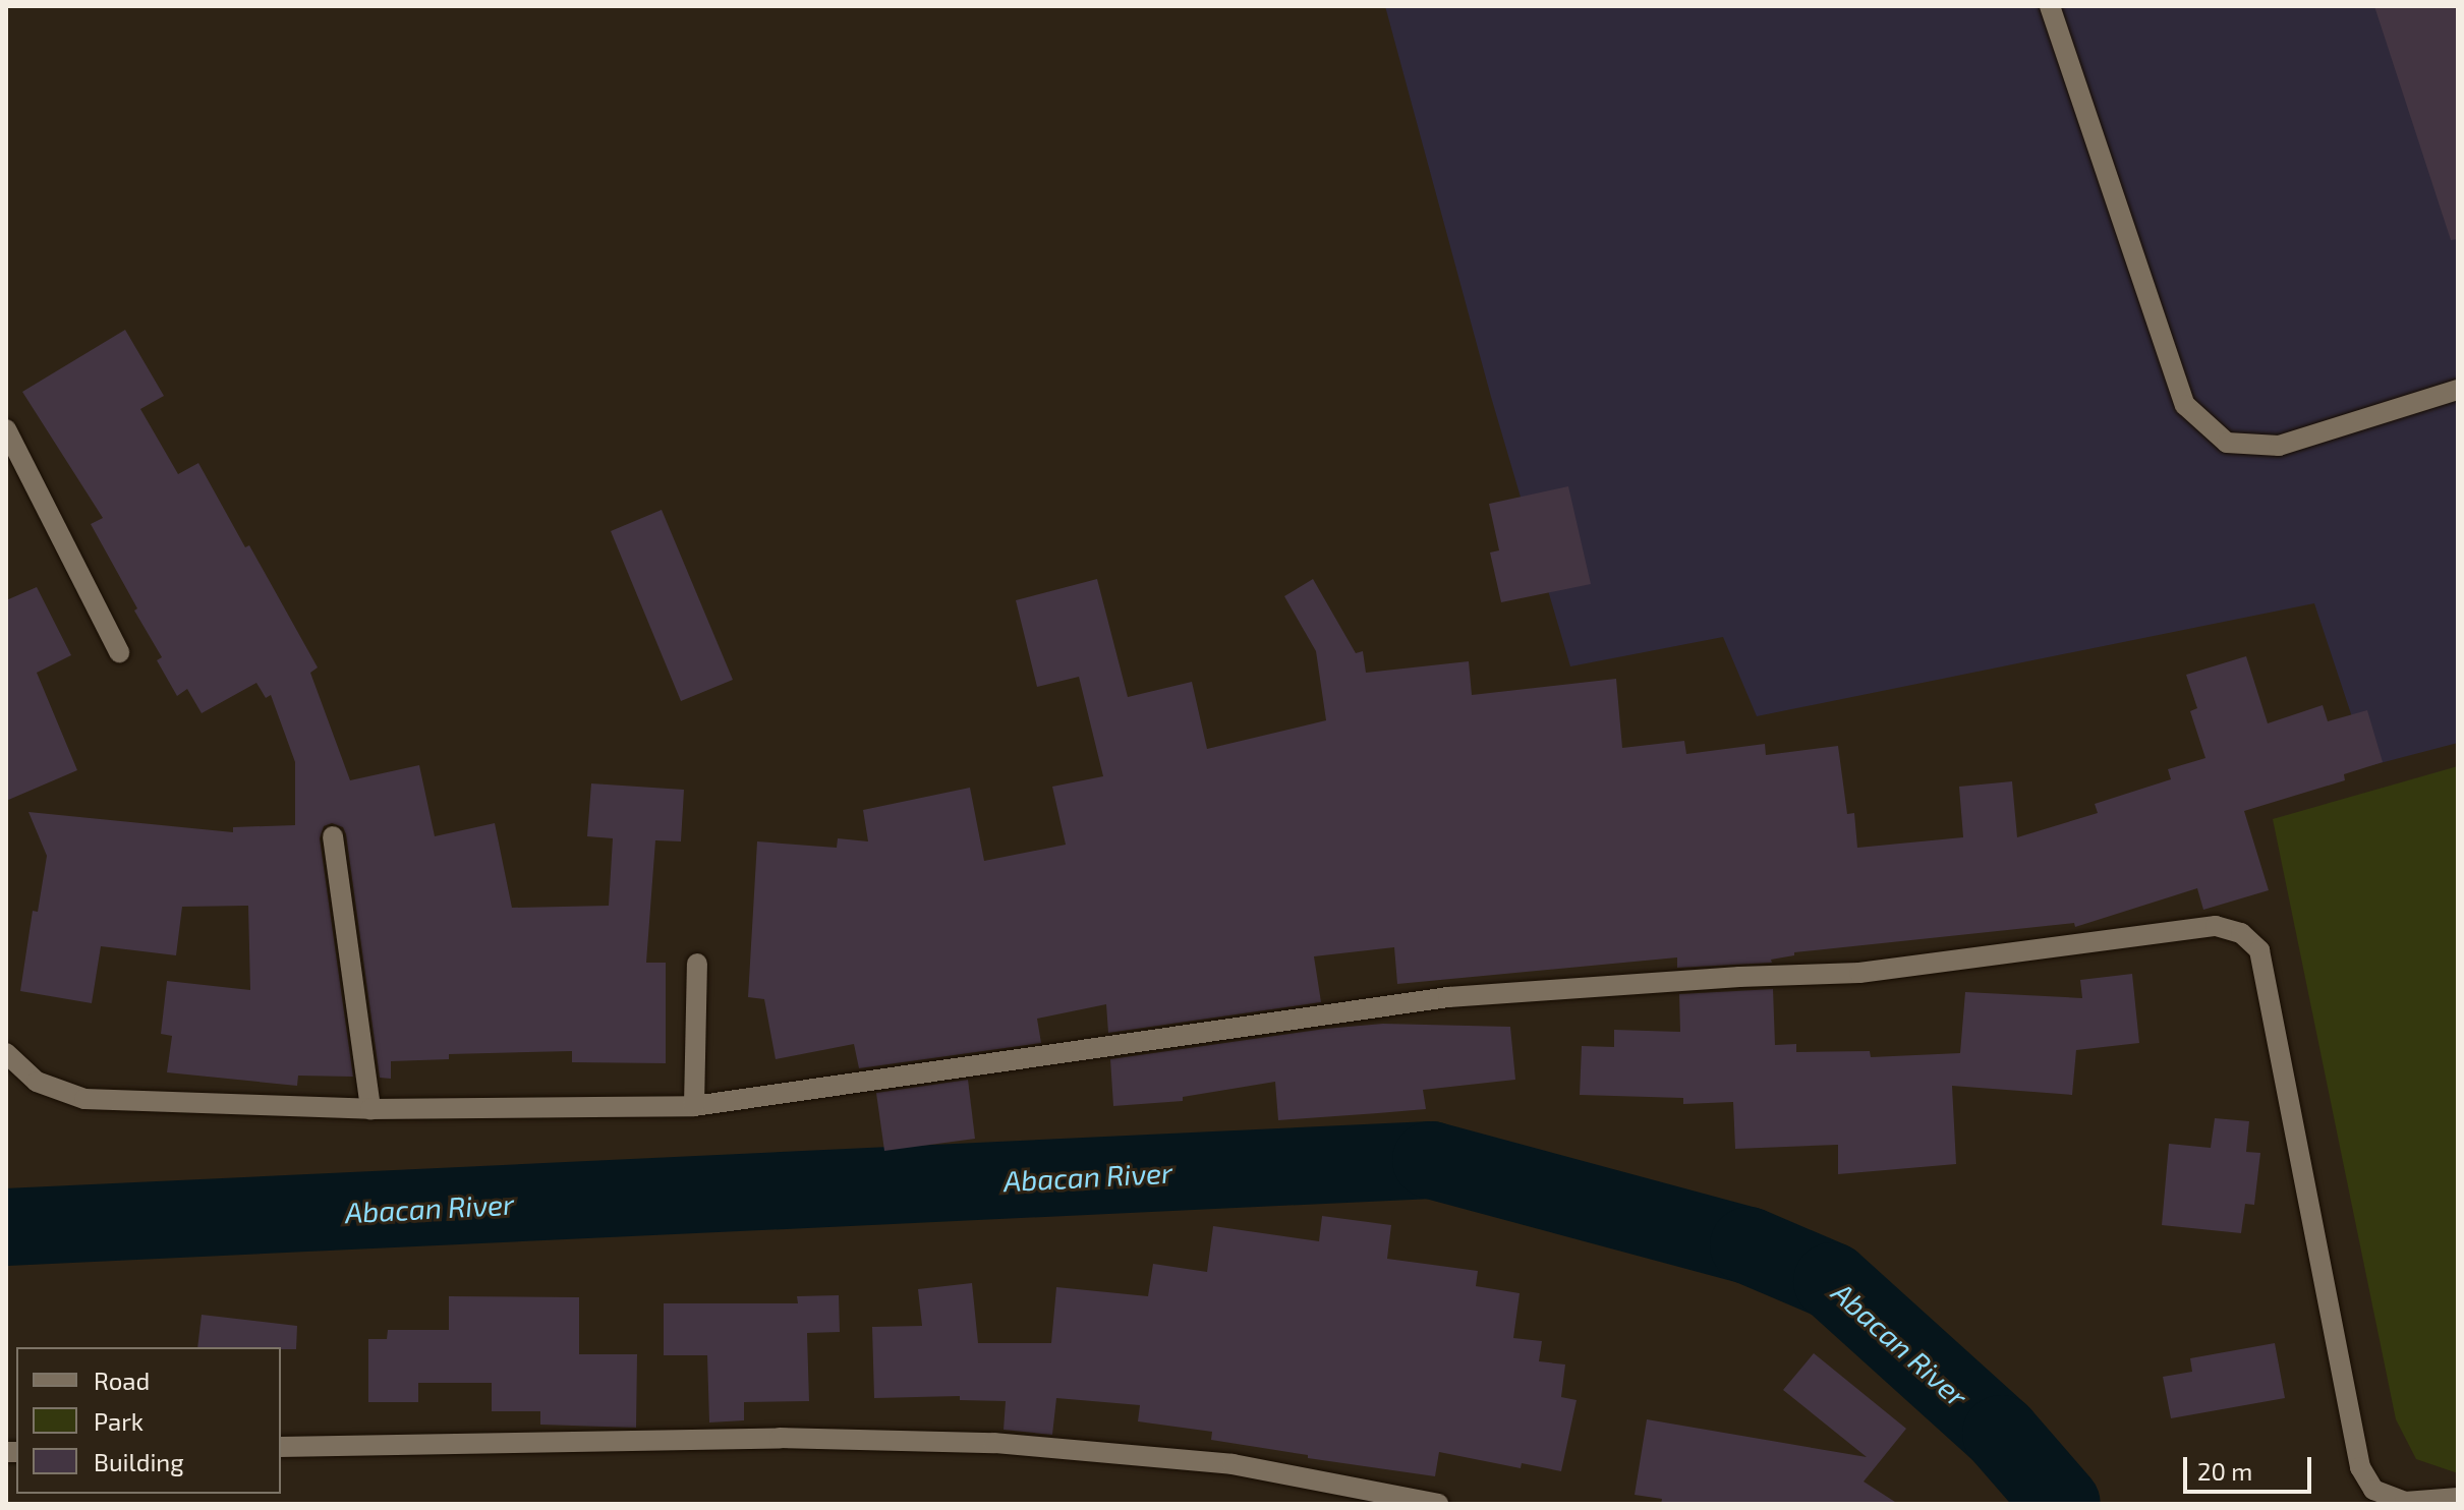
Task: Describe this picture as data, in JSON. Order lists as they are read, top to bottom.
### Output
{
  "water": ["Abacan River"],
  "legend": ["Road", "Park", "Building"],
  "scale_bar": "20 m"
}
